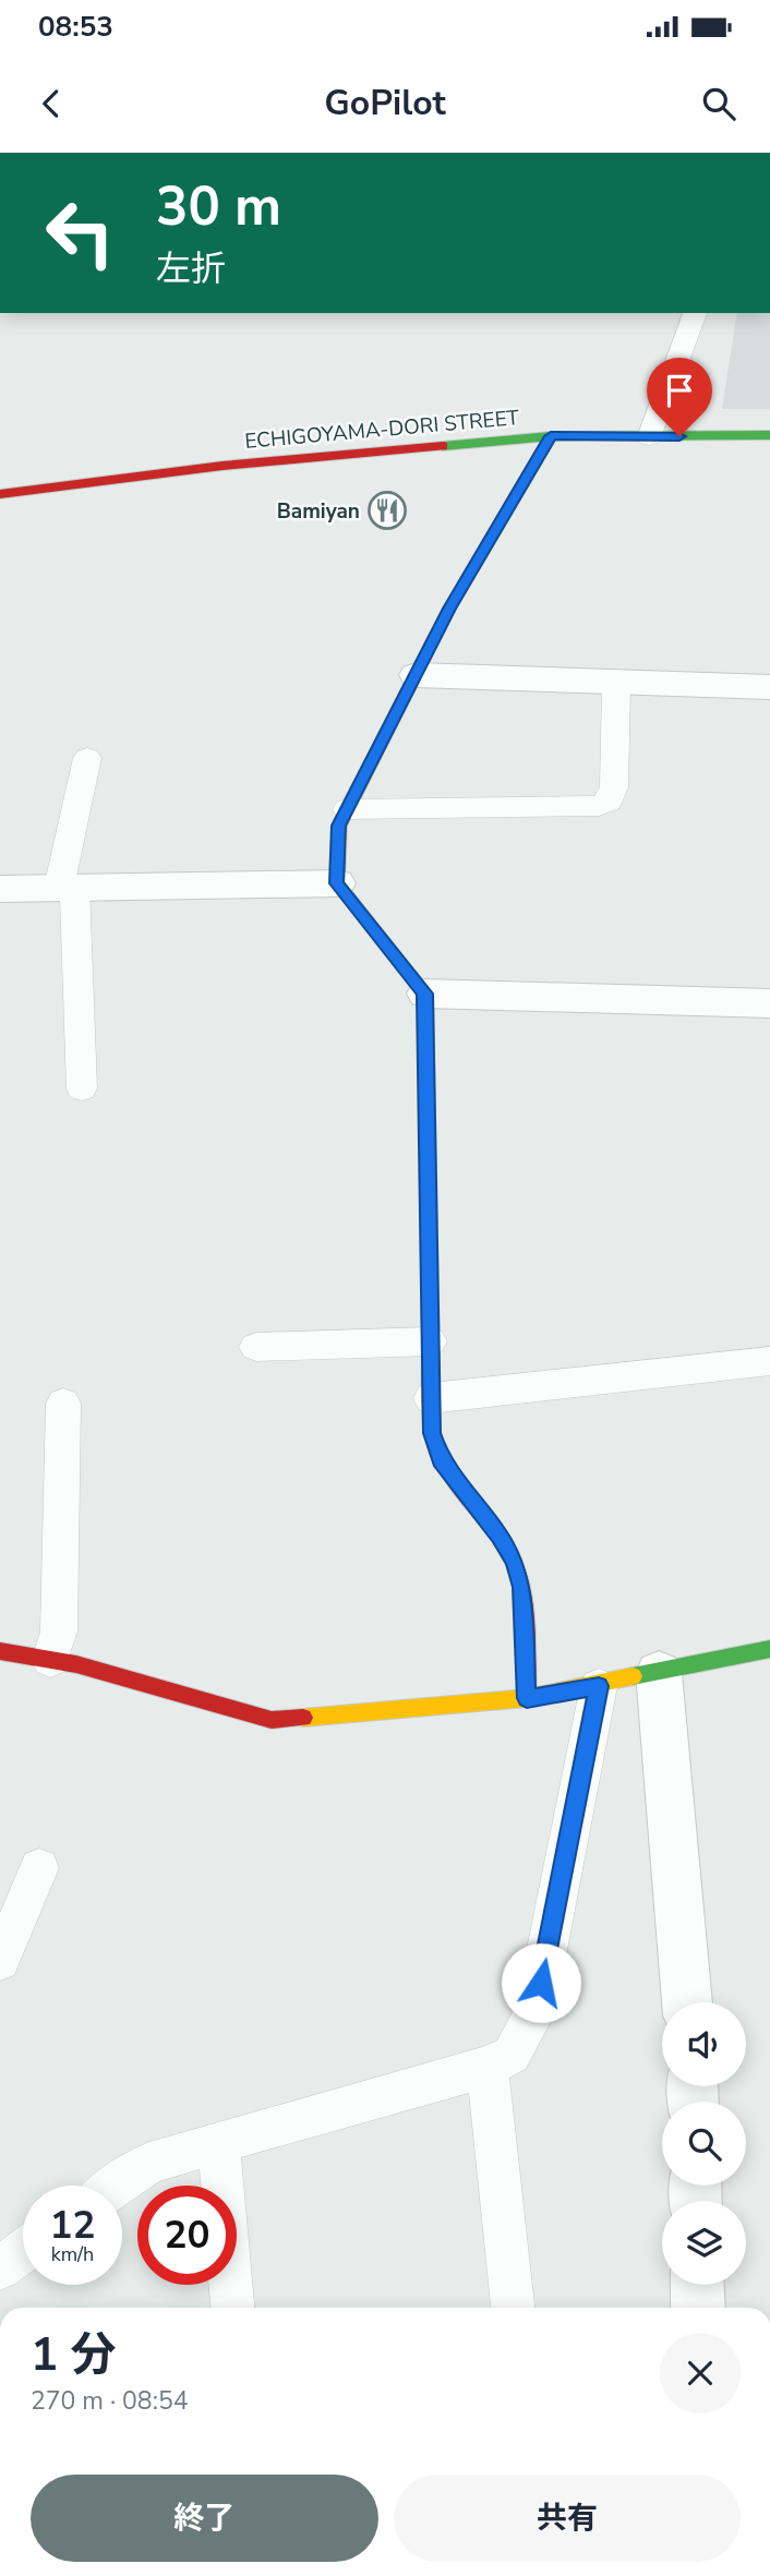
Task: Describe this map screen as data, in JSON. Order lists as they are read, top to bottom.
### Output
{
  "streets": {
    "street": ["ECHIGOYAMA-DORI STREET"]
  },
  "places": {
    "restaurant": ["Bamiyan"]
  },
  "page": {
    "status": "08:53",
    "header": "GoPilot",
    "turn": ["30 m", "左折"],
    "speed": "12 km/h",
    "limit": "20",
    "heading": ["1 分", "270 m · 08:54"],
    "buttons": ["終了", "共有"]
  }
}
